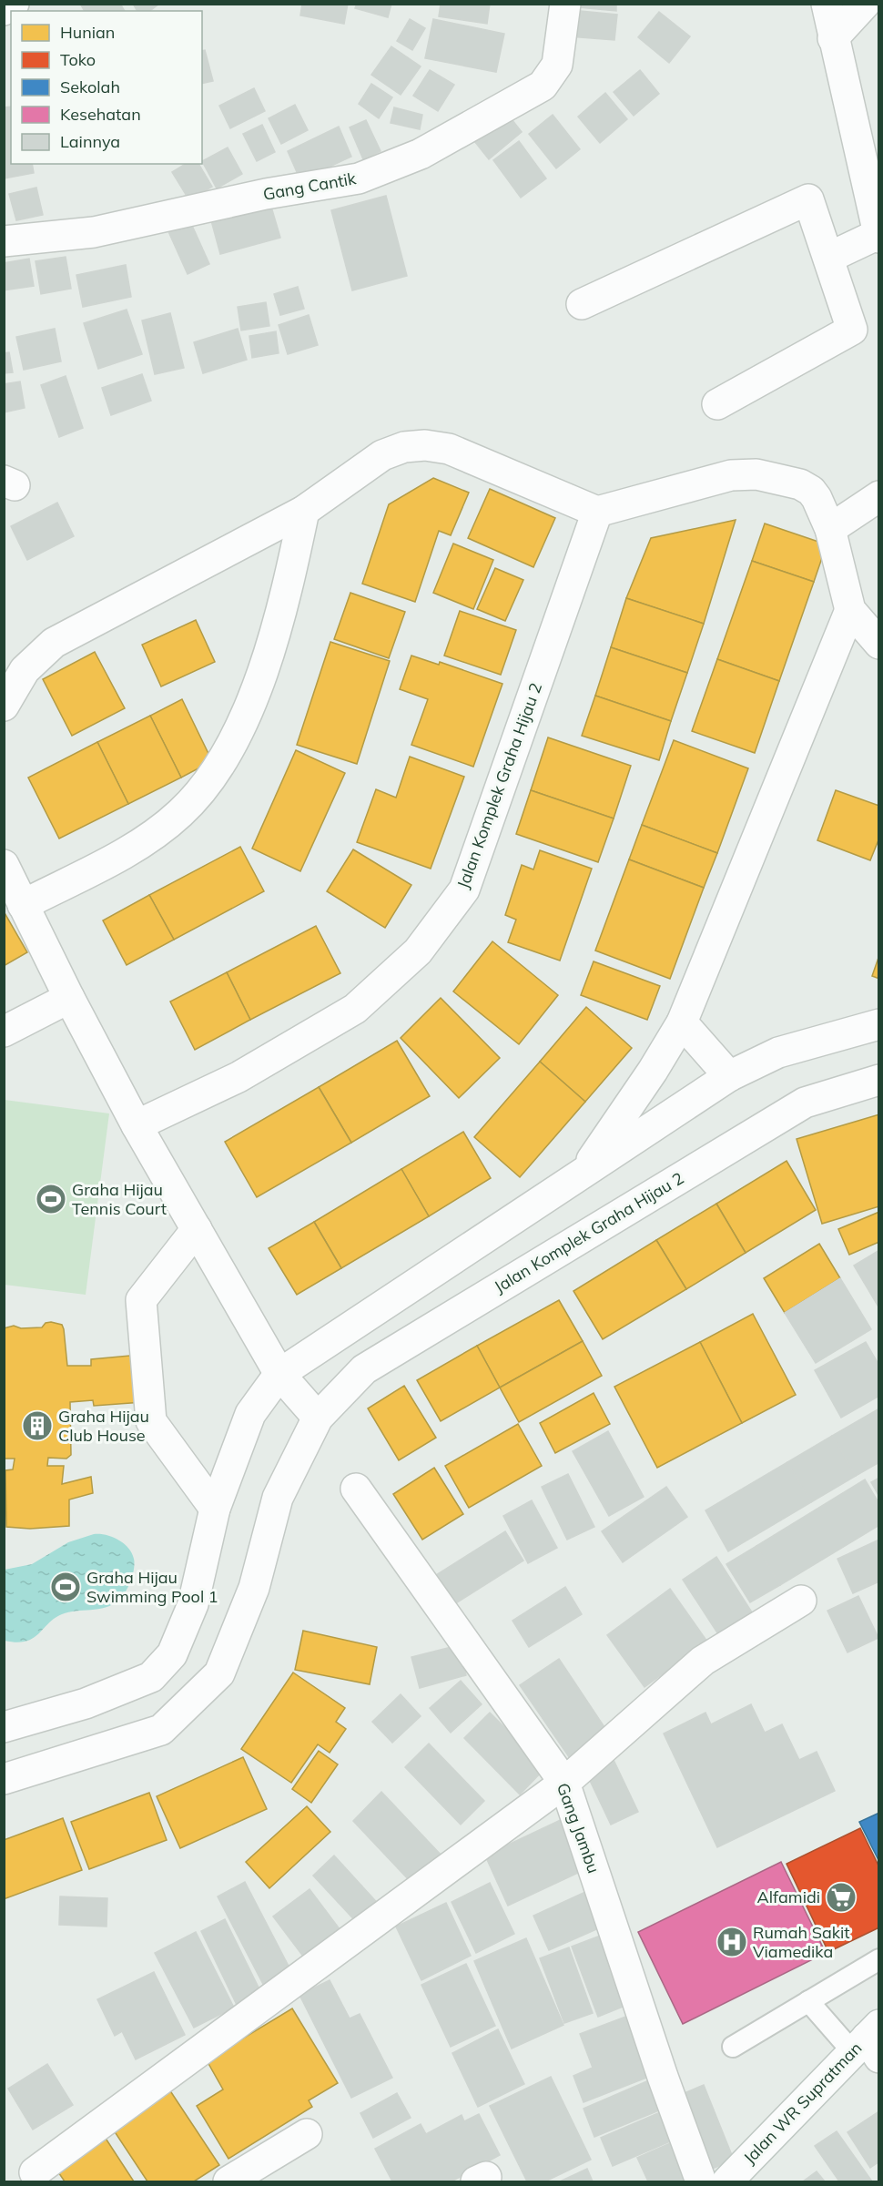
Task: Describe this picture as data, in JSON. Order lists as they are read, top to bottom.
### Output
{
  "streets": {
    "street": [
      "Gang Cantik",
      "Jalan Komplek Graha Hijau 2",
      "Gang Jambu",
      "Jalan WR Supratman"
    ]
  },
  "places": {
    "sports": ["Graha Hijau Tennis Court", "Graha Hijau Swimming Pool 1"],
    "building": ["Graha Hijau Club House"],
    "supermarket": ["Alfamidi"],
    "hospital": ["Rumah Sakit Viamedika"]
  },
  "legend": [
    "Hunian",
    "Toko",
    "Sekolah",
    "Kesehatan",
    "Lainnya"
  ]
}
